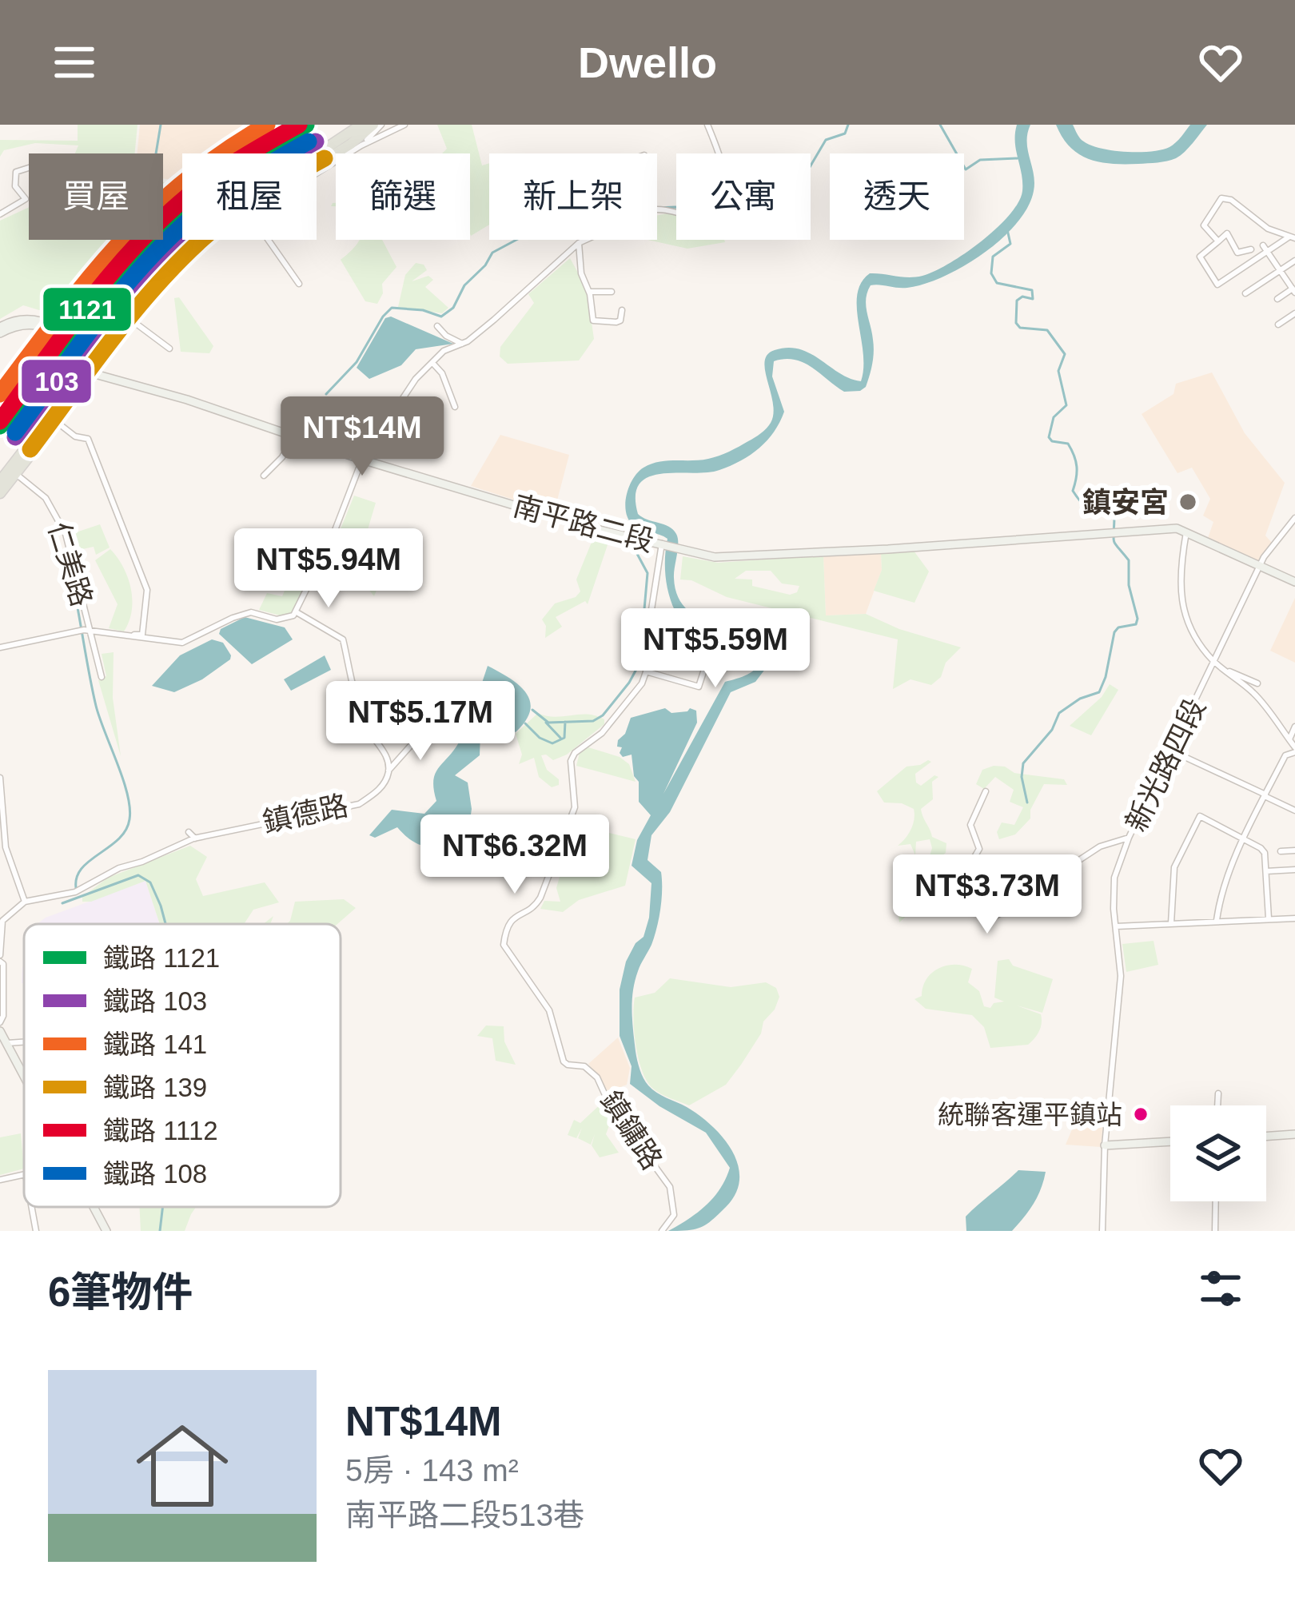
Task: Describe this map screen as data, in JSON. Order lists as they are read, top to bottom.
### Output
{
  "streets": {
    "street": [
      "南平路二段",
      "仁美路",
      "新光路四段",
      "鎮德路",
      "鎮鏞路"
    ]
  },
  "crossings": [
    ["南平路二段", "新光路四段"],
    ["南平路二段", "鎮鏞路"]
  ],
  "places": ["鎮安宮", "統聯客運平鎮站"],
  "lines": [
    "rail line 1121",
    "rail line 141",
    "rail line 1112",
    "rail line 103",
    "rail line 108",
    "rail line 139"
  ],
  "legend": [
    "鐵路 1121",
    "鐵路 103",
    "鐵路 141",
    "鐵路 139",
    "鐵路 1112",
    "鐵路 108"
  ],
  "page": {
    "header": "Dwello",
    "chip": [
      "買屋",
      "租屋",
      "篩選",
      "新上架",
      "公寓",
      "透天"
    ],
    "price": [
      "NT$14M",
      "NT$5.94M",
      "NT$5.59M",
      "NT$5.17M",
      "NT$6.32M",
      "NT$3.73M"
    ],
    "heading": "6筆物件",
    "list": [
      {
        "name": "NT$14M",
        "note": "5房 · 143 m² · 南平路二段513巷"
      }
    ]
  }
}
